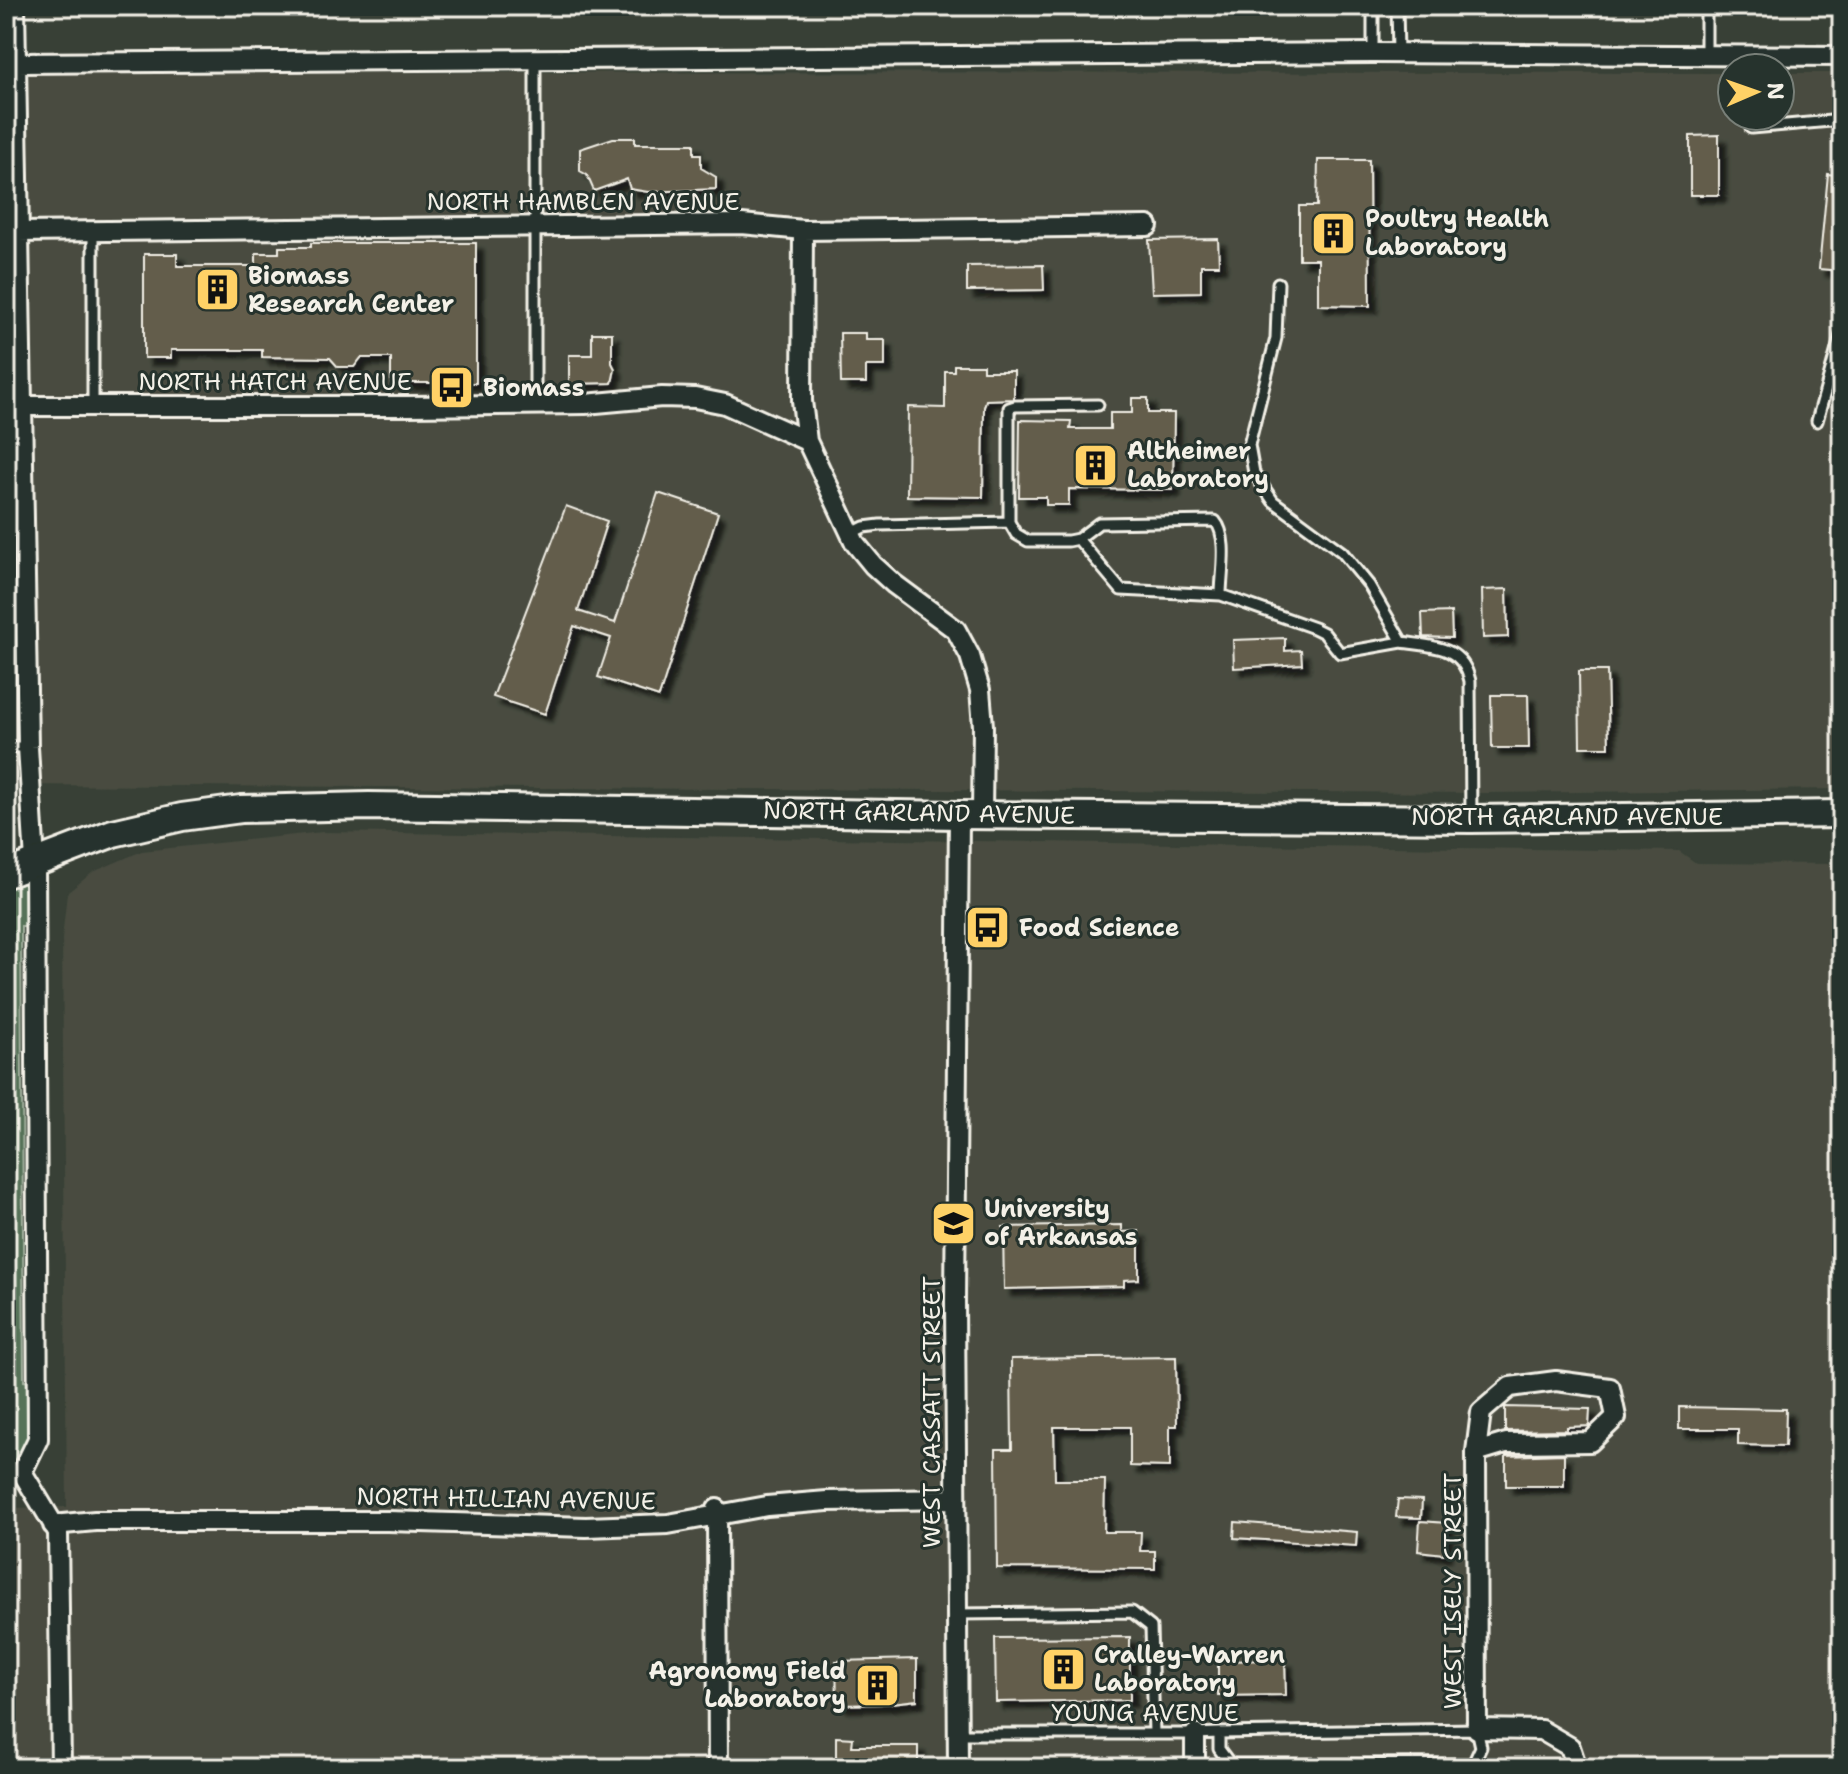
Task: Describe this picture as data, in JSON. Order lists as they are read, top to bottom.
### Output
{
  "streets": {
    "main road": ["NORTH GARLAND AVENUE"],
    "street": [
      "NORTH HAMBLEN AVENUE",
      "NORTH HATCH AVENUE",
      "WEST CASSATT STREET",
      "NORTH HILLIAN AVENUE",
      "WEST ISELY STREET"
    ],
    "lane": ["YOUNG AVENUE"]
  },
  "crossings": [
    ["NORTH HAMBLEN AVENUE", "WEST CASSATT STREET"],
    ["NORTH HATCH AVENUE", "WEST CASSATT STREET"],
    ["NORTH GARLAND AVENUE", "WEST CASSATT STREET"],
    ["WEST CASSATT STREET", "NORTH HILLIAN AVENUE"],
    ["WEST CASSATT STREET", "YOUNG AVENUE"],
    ["WEST ISELY STREET", "YOUNG AVENUE"]
  ],
  "places": {
    "building": [
      "Poultry Health Laboratory",
      "Biomass Research Center",
      "Altheimer Laboratory",
      "Cralley-Warren Laboratory",
      "Agronomy Field Laboratory"
    ],
    "bus stop": ["Biomass", "Food Science"],
    "school or university": ["University of Arkansas"]
  },
  "north": "right"
}
